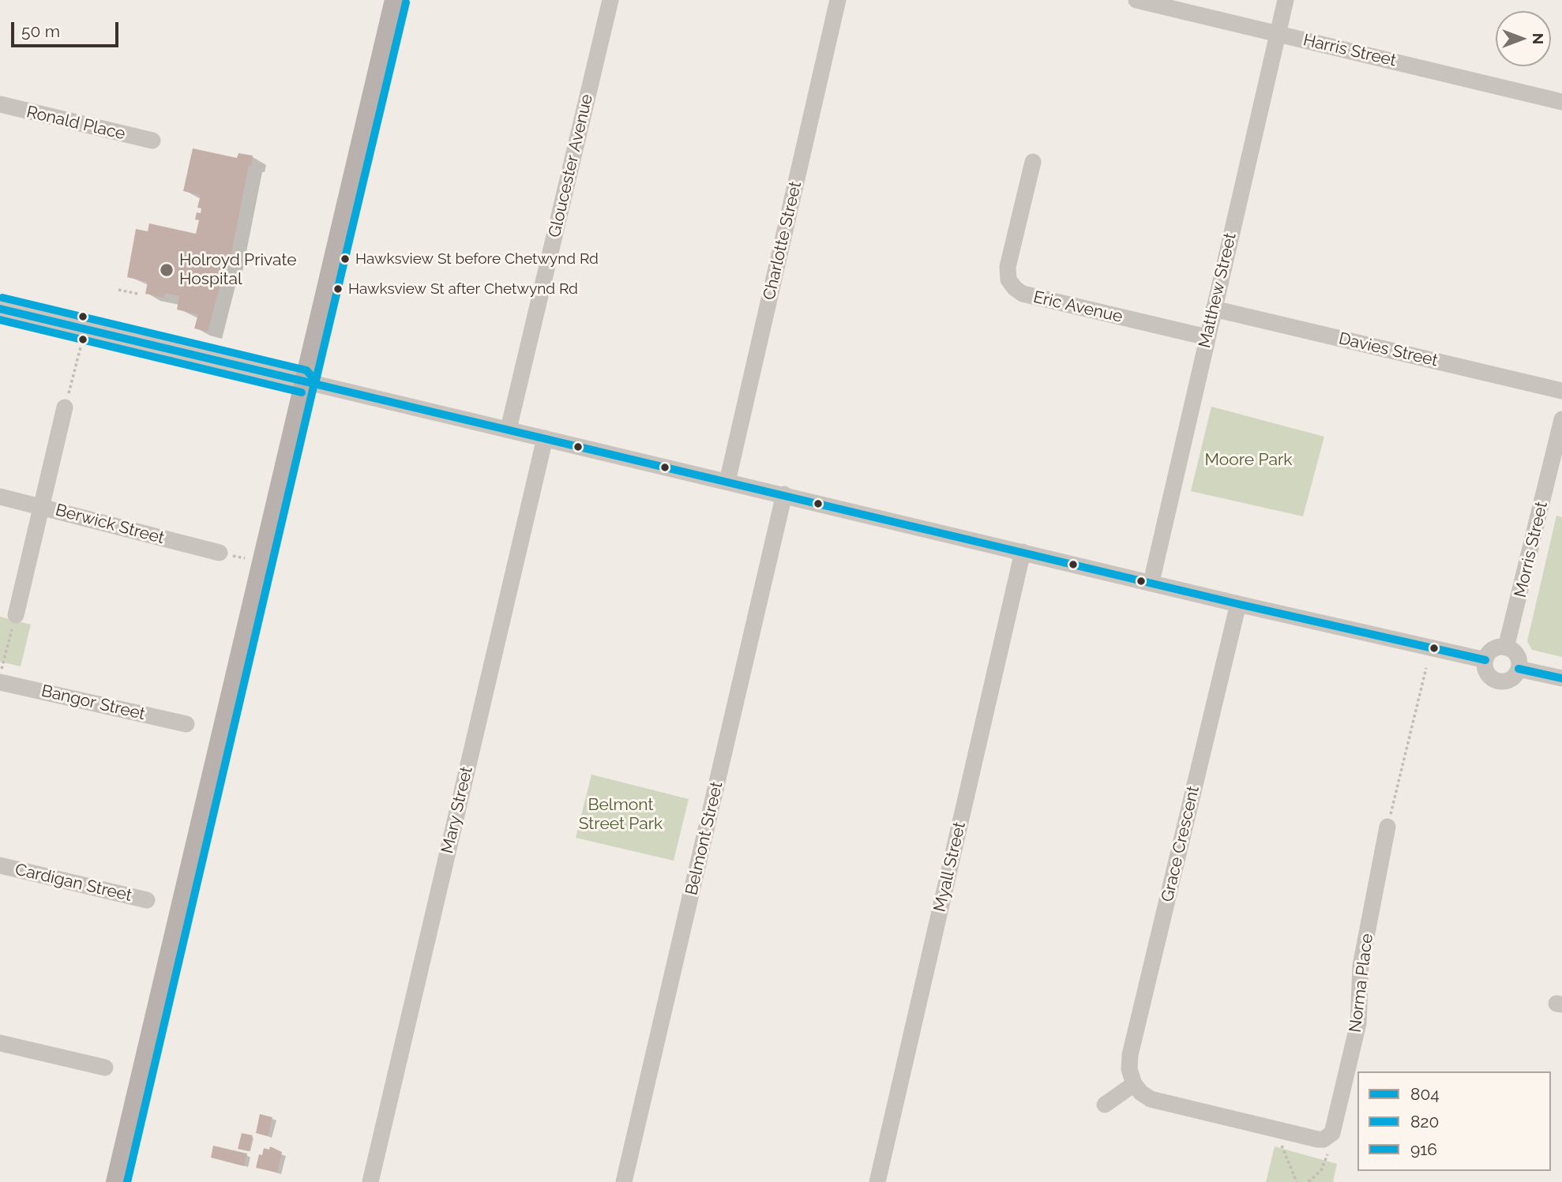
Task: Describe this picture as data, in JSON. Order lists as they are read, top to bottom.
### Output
{
  "streets": {
    "street": [
      "Harris Street",
      "Ronald Place",
      "Gloucester Avenue",
      "Charlotte Street",
      "Matthew Street",
      "Eric Avenue",
      "Davies Street",
      "Berwick Street",
      "Morris Street",
      "Bangor Street",
      "Mary Street",
      "Belmont Street",
      "Grace Crescent",
      "Myall Street",
      "Cardigan Street",
      "Norma Place"
    ]
  },
  "crossings": [
    ["Harris Street", "Matthew Street"],
    ["Matthew Street", "Eric Avenue"],
    ["Matthew Street", "Davies Street"]
  ],
  "parks": ["Moore Park", "Belmont Street Park"],
  "places": ["Hawksview St before Chetwynd Rd", "Holroyd Private Hospital", "Hawksview St after Chetwynd Rd"],
  "lines": ["transit line 820", "transit line 916", "transit line 804"],
  "legend": ["804", "820", "916"],
  "scale_bar": "50 m",
  "north": "right"
}
